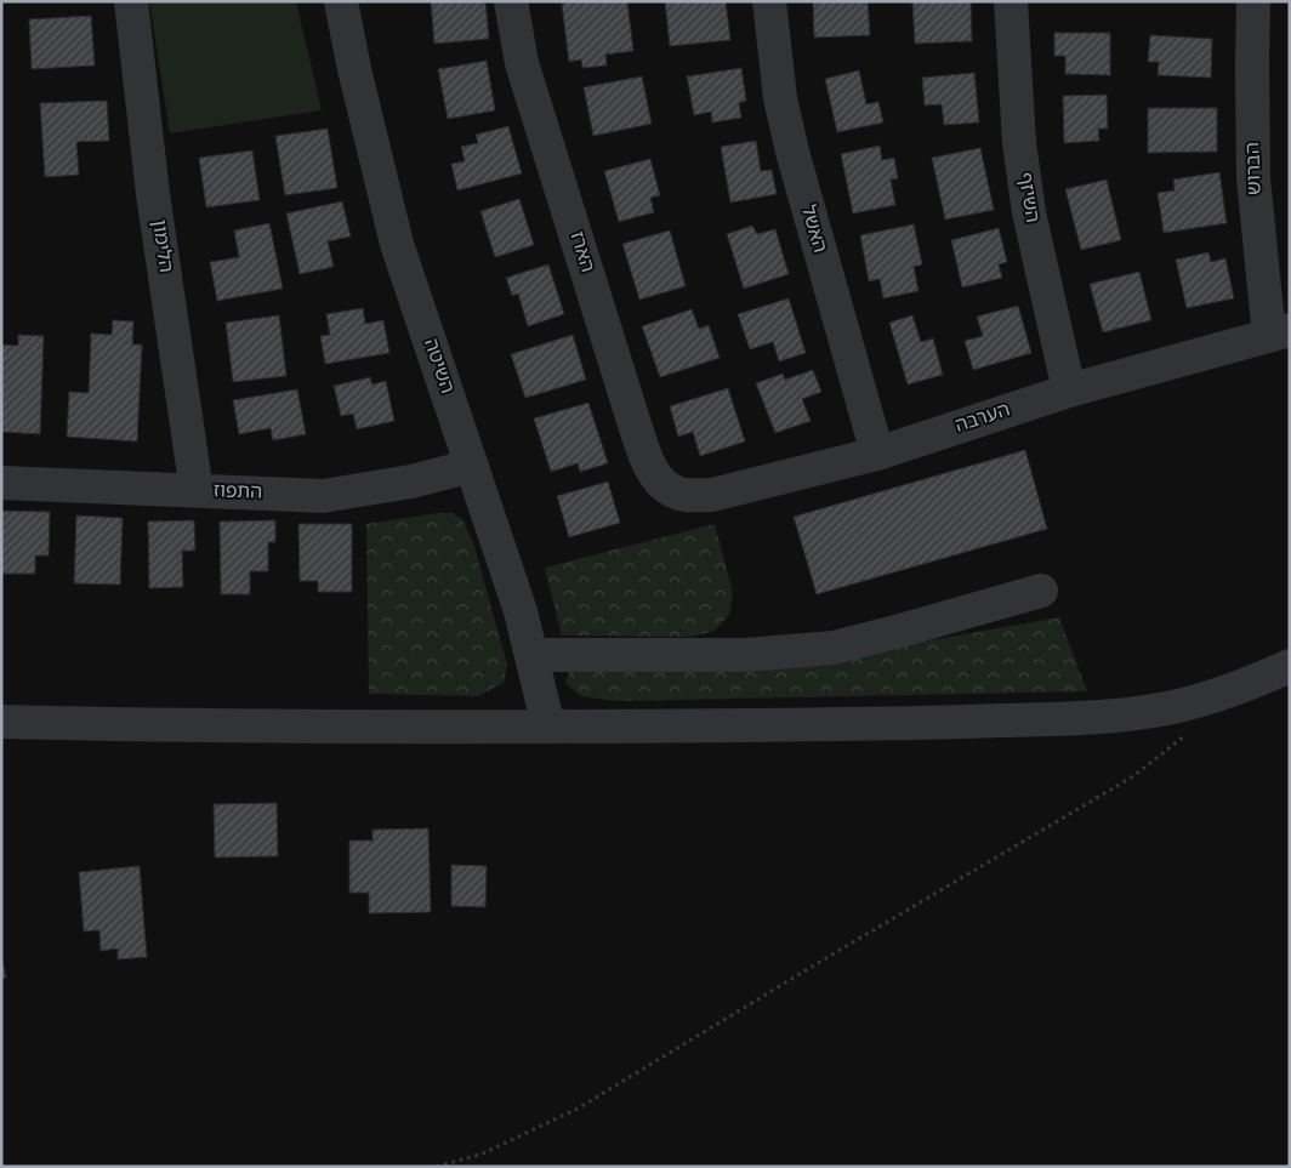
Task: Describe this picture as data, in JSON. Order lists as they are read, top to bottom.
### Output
{
  "streets": {
    "street": [
      "הברוש",
      "השיזף",
      "האשל",
      "הלימון",
      "הארז",
      "השיטה",
      "הערבה",
      "התפוז"
    ]
  },
  "crossings": [
    ["הברוש", "הערבה"],
    ["השיזף", "הערבה"],
    ["האשל", "הערבה"],
    ["הלימון", "התפוז"],
    ["הארז", "הערבה"],
    ["השיטה", "התפוז"]
  ]
}
